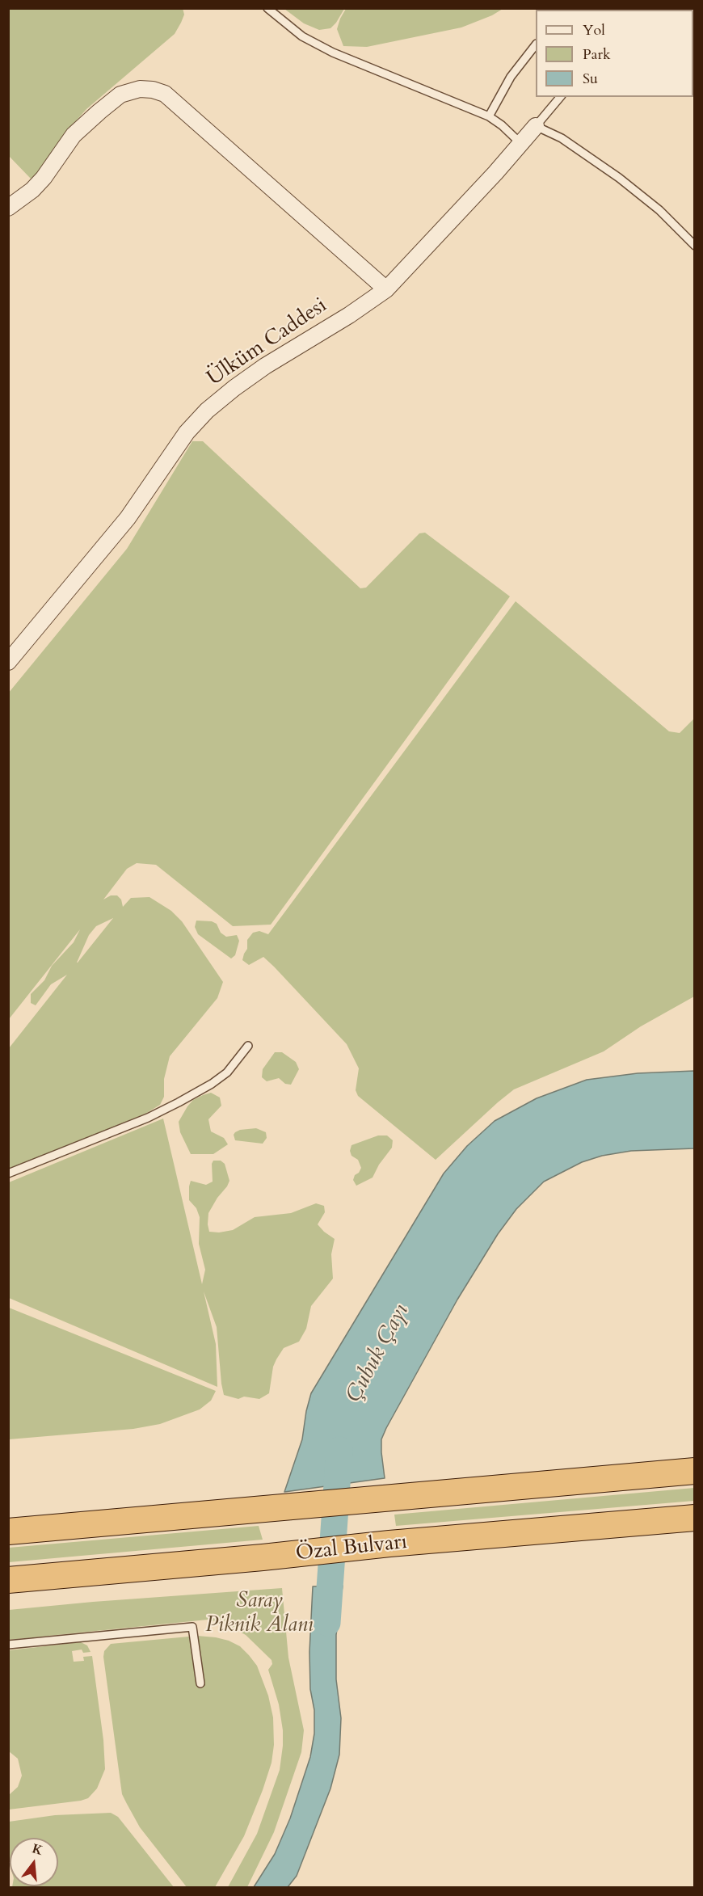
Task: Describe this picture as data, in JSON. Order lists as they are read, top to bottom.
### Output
{
  "streets": {
    "highway": ["Özal Bulvarı"],
    "street": ["Ülküm Caddesi"]
  },
  "water": ["Çubuk Çayı"],
  "parks": ["Saray Piknik Alanı"],
  "legend": ["Yol", "Park", "Su"],
  "north": "top"
}
